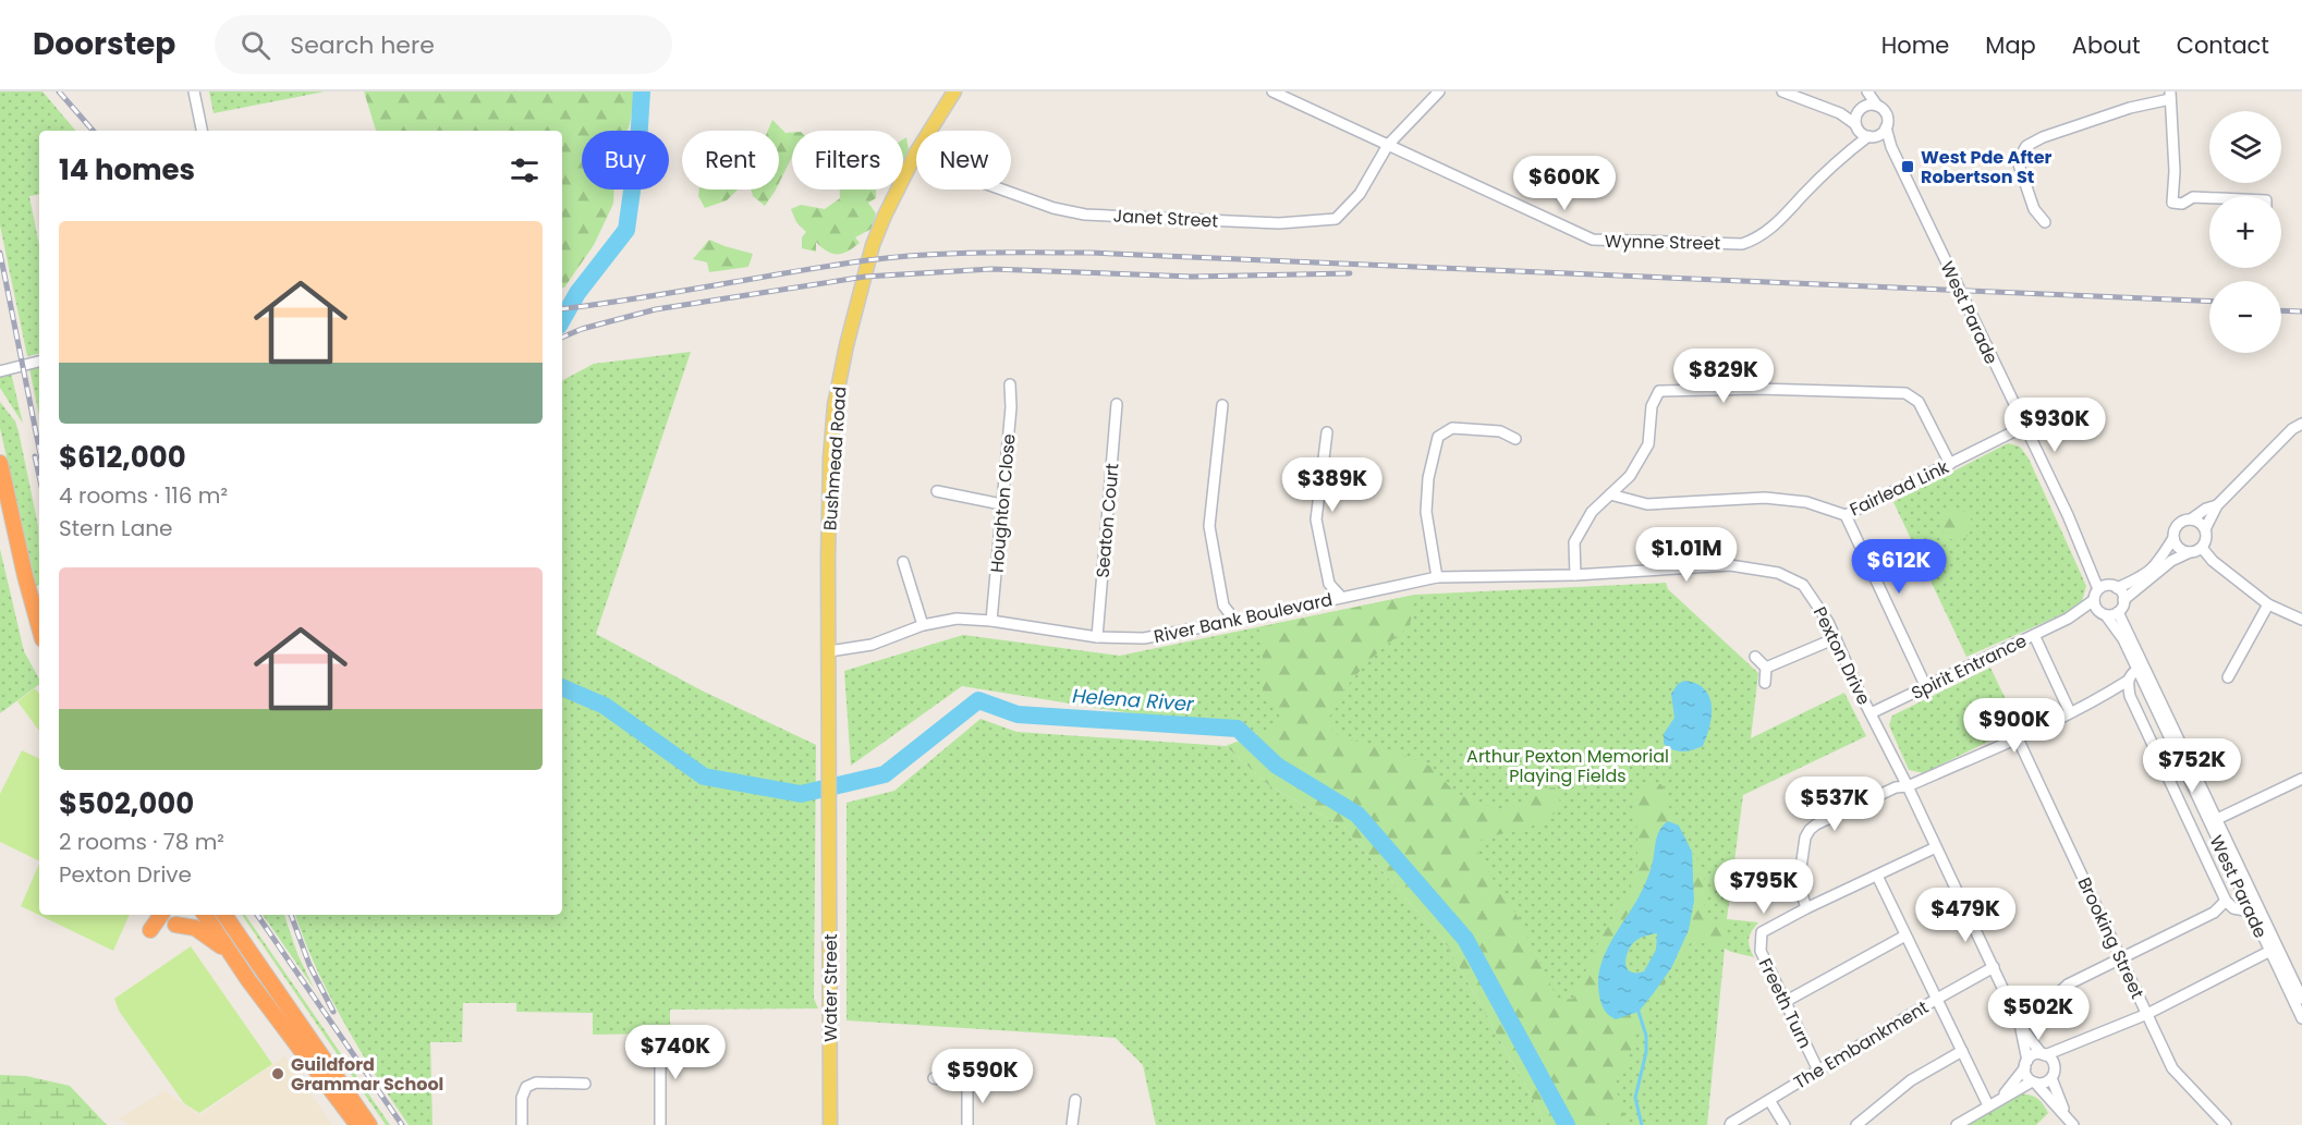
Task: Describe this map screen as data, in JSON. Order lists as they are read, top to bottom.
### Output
{
  "streets": {
    "main road": ["Bushmead Road", "Water Street"],
    "street": [
      "Janet Street",
      "Wynne Street",
      "West Parade",
      "Fairlead Link",
      "Houghton Close",
      "Seaton Court",
      "River Bank Boulevard",
      "Pexton Drive",
      "Spirit Entrance",
      "Brooking Street",
      "Freeth Turn",
      "The Embankment"
    ]
  },
  "crossings": [
    ["Janet Street", "Wynne Street"],
    ["Wynne Street", "West Parade"],
    ["West Parade", "Fairlead Link"],
    ["West Parade", "Spirit Entrance"],
    ["Bushmead Road", "River Bank Boulevard"],
    ["Bushmead Road", "Water Street"],
    ["Houghton Close", "River Bank Boulevard"],
    ["Seaton Court", "River Bank Boulevard"],
    ["River Bank Boulevard", "Pexton Drive"],
    ["Pexton Drive", "Spirit Entrance"],
    ["Pexton Drive", "Freeth Turn"],
    ["Pexton Drive", "The Embankment"],
    ["Freeth Turn", "The Embankment"]
  ],
  "water": ["Helena River"],
  "parks": ["Arthur Pexton Memorial Playing Fields"],
  "places": {
    "transit": ["West Pde After Robertson St"],
    "other": ["Guildford Grammar School"]
  },
  "page": {
    "header": "Doorstep",
    "search": "Search here",
    "nav": [
      "Home",
      "Map",
      "About",
      "Contact"
    ],
    "map_buttons": ["+", "−"],
    "chip": [
      "Buy",
      "Rent",
      "Filters",
      "New"
    ],
    "heading": "14 homes",
    "price": [
      "$600K",
      "$829K",
      "$930K",
      "$389K",
      "$1.01M",
      "$612K",
      "$900K",
      "$752K",
      "$537K",
      "$795K",
      "$479K",
      "$502K",
      "$740K",
      "$590K"
    ],
    "list": [
      {
        "name": "$612,000",
        "note": "4 rooms · 116 m² · Stern Lane"
      },
      {
        "name": "$502,000",
        "note": "2 rooms · 78 m² · Pexton Drive"
      }
    ]
  }
}
